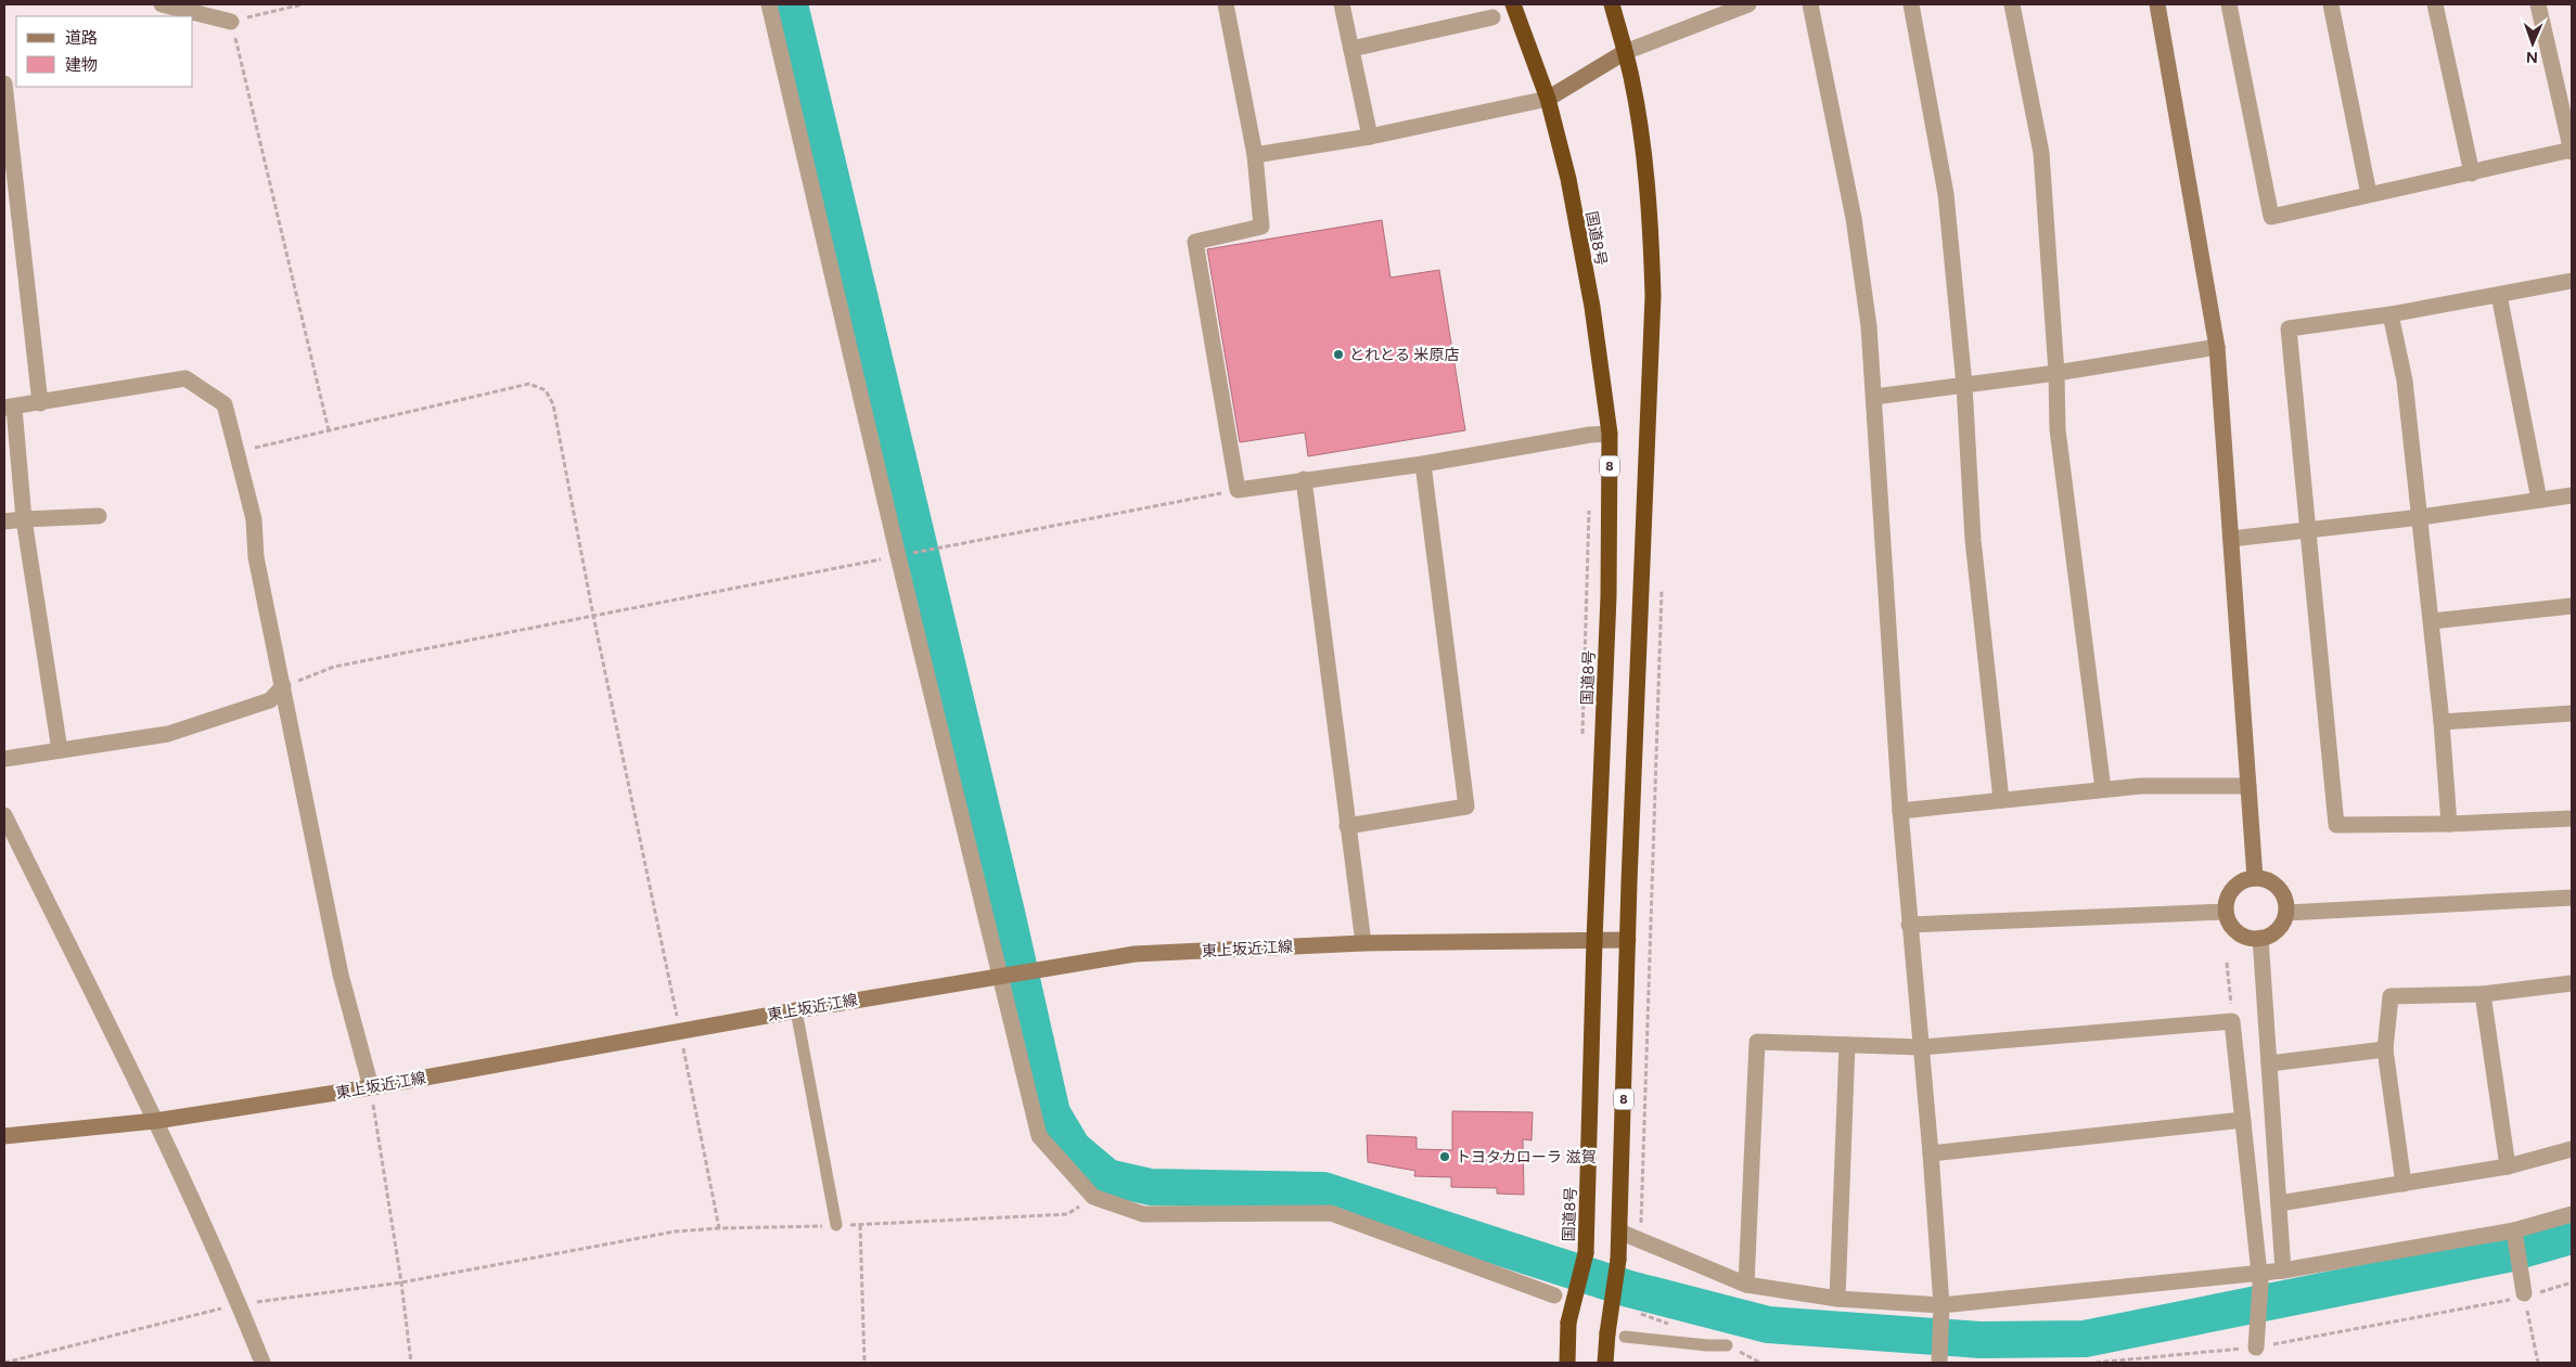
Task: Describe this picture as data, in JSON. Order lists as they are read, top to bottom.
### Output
{
  "streets": {
    "highway": ["国道8号", "8"],
    "main road": ["東上坂近江線"]
  },
  "crossings": [
    ["国道8号", "東上坂近江線"],
    ["8", "東上坂近江線"]
  ],
  "places": ["とれとる 米原店", "トヨタカローラ 滋賀"],
  "legend": ["道路", "建物"],
  "north": "bottom"
}
